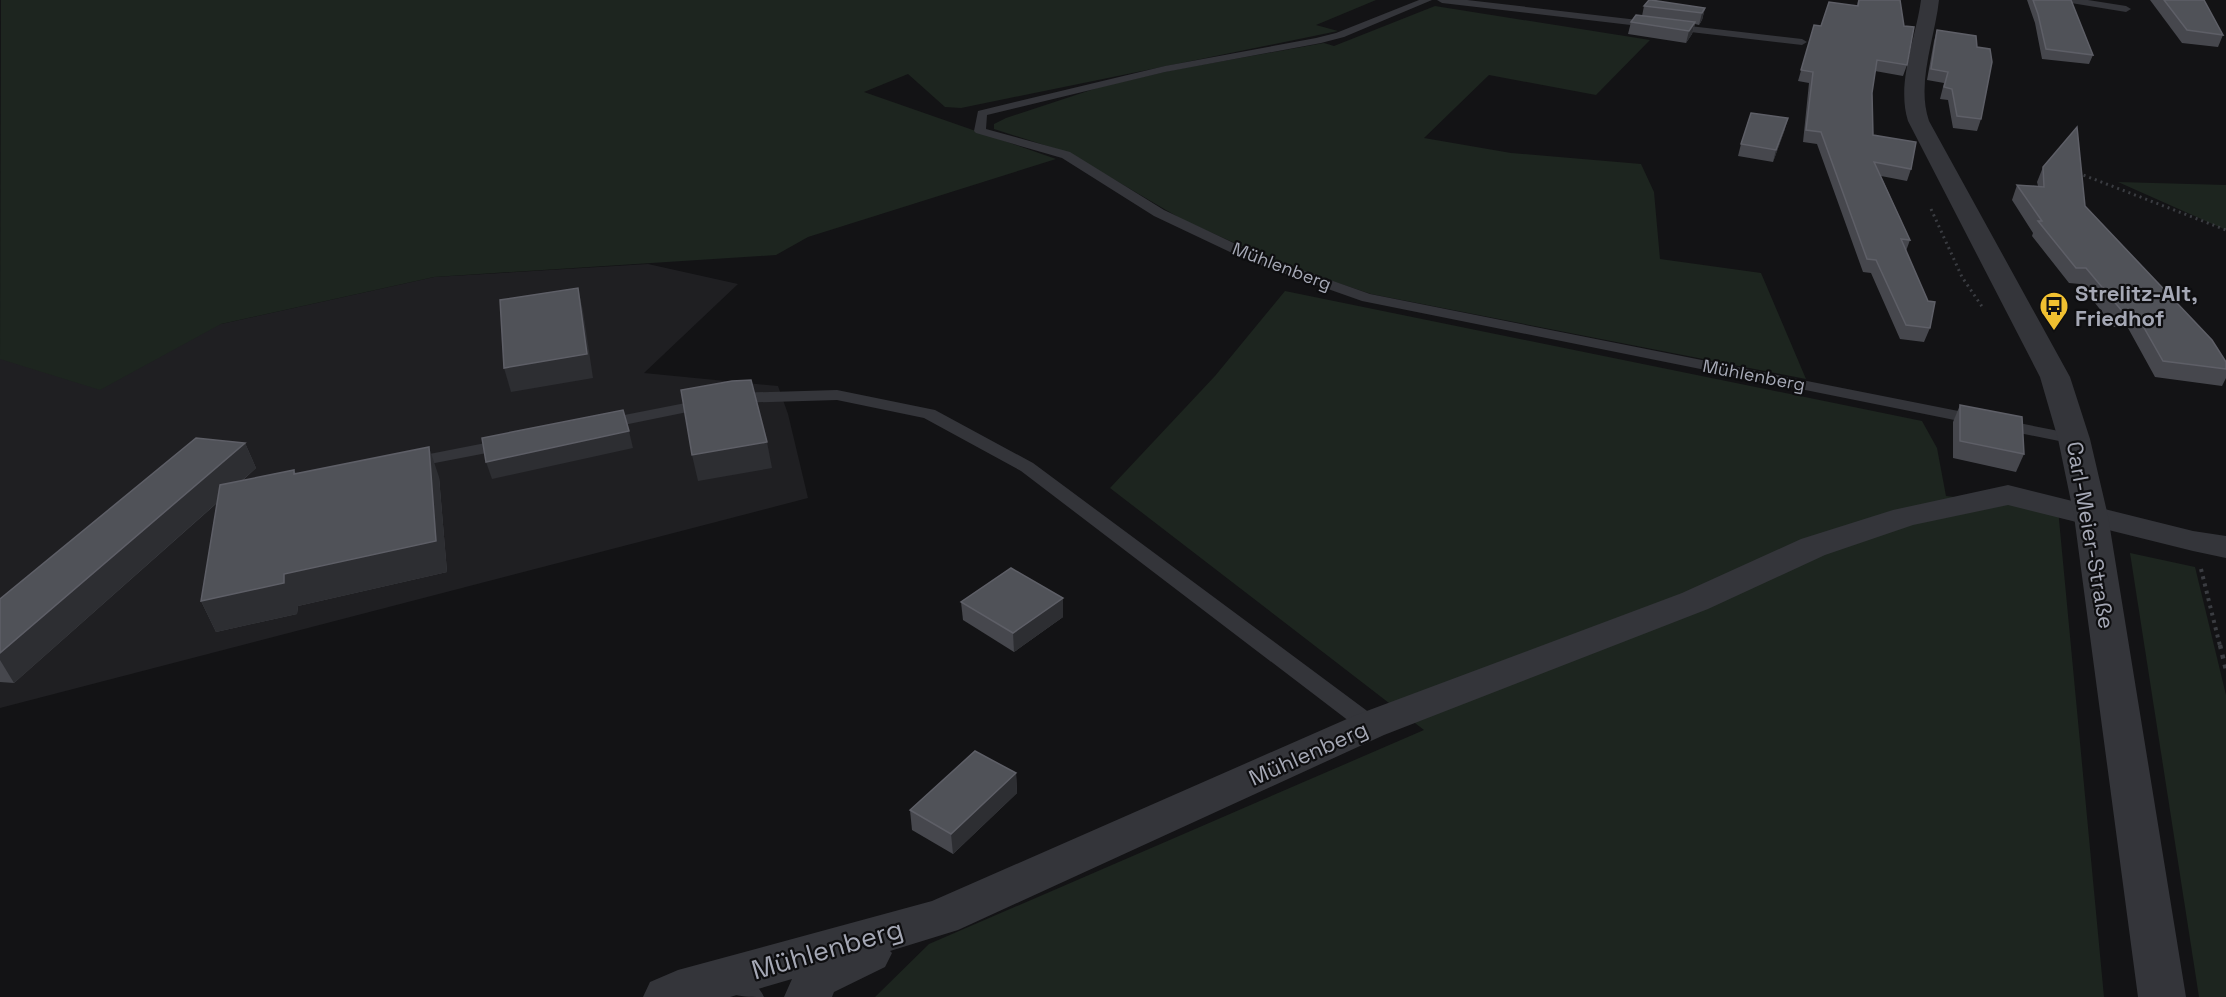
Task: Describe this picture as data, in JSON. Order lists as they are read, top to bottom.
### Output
{
  "streets": {
    "street": ["Mühlenberg", "Carl-Meier-Straße"]
  },
  "crossings": [
    ["Mühlenberg", "Carl-Meier-Straße"]
  ],
  "places": {
    "bus stop": ["Strelitz-Alt, Friedhof"]
  }
}
